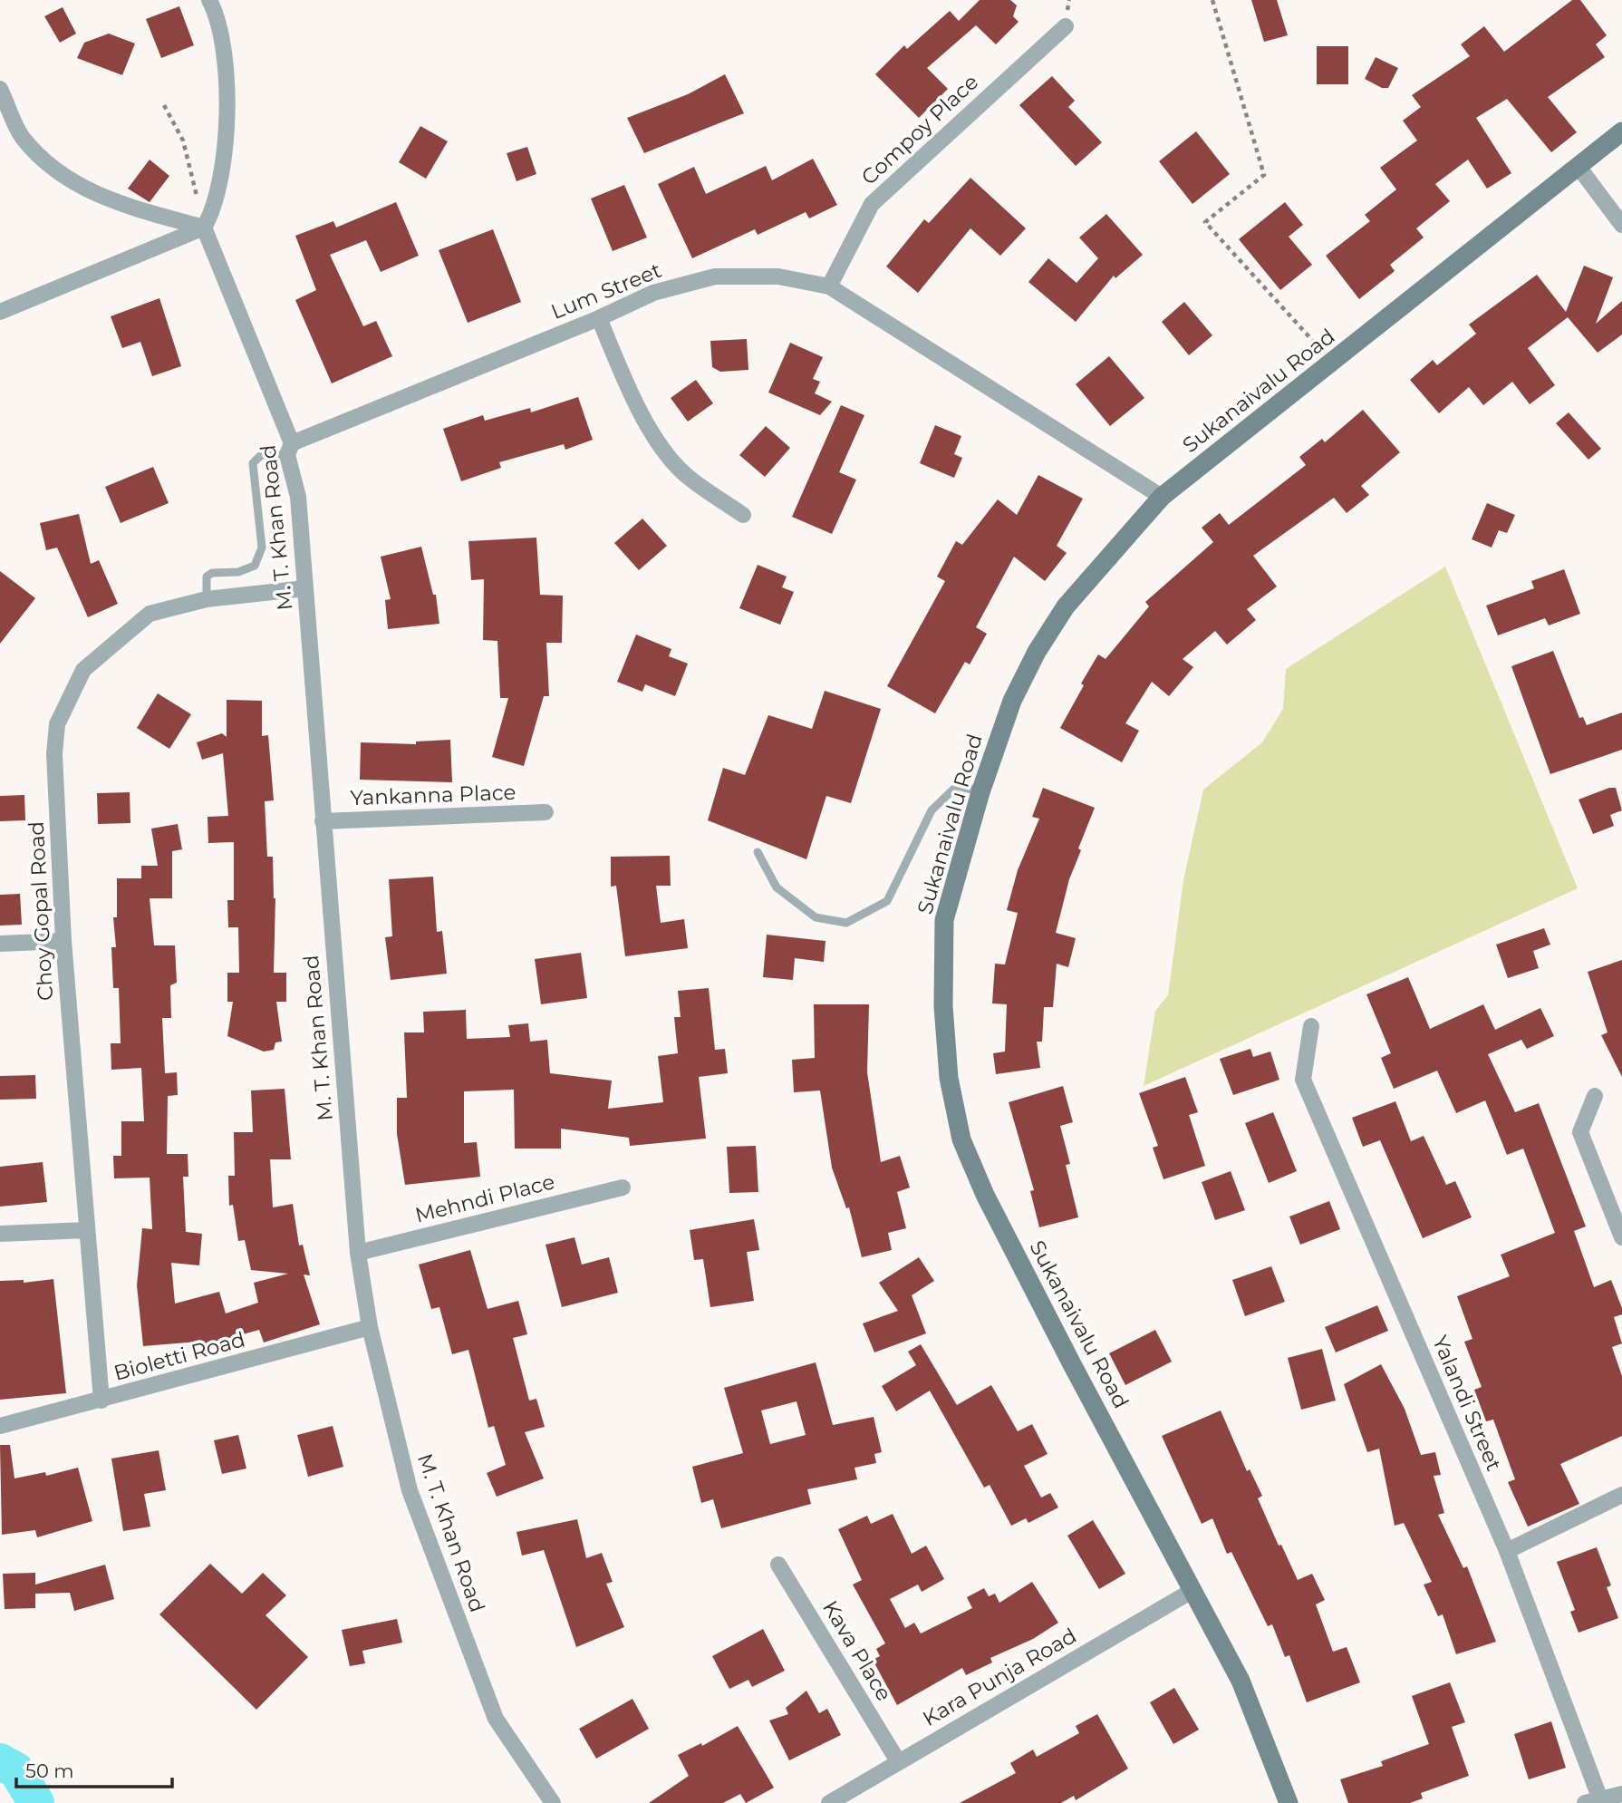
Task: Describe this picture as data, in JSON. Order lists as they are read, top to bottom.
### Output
{
  "streets": {
    "main road": ["Sukanaivalu Road"],
    "street": [
      "Compoy Place",
      "Lum Street",
      "M. T. Khan Road",
      "Yankanna Place",
      "Choy Gopal Road",
      "Mehndi Place",
      "Bioletti Road",
      "Yalandi Street",
      "Kava Place",
      "Kara Punja Road"
    ]
  },
  "crossings": [
    ["Compoy Place", "Lum Street"],
    ["Lum Street", "Sukanaivalu Road"],
    ["Lum Street", "M. T. Khan Road"],
    ["Sukanaivalu Road", "Kara Punja Road"],
    ["M. T. Khan Road", "Yankanna Place"],
    ["M. T. Khan Road", "Choy Gopal Road"],
    ["M. T. Khan Road", "Mehndi Place"],
    ["M. T. Khan Road", "Bioletti Road"],
    ["Choy Gopal Road", "Bioletti Road"],
    ["Kava Place", "Kara Punja Road"]
  ],
  "scale_bar": "50 m"
}
